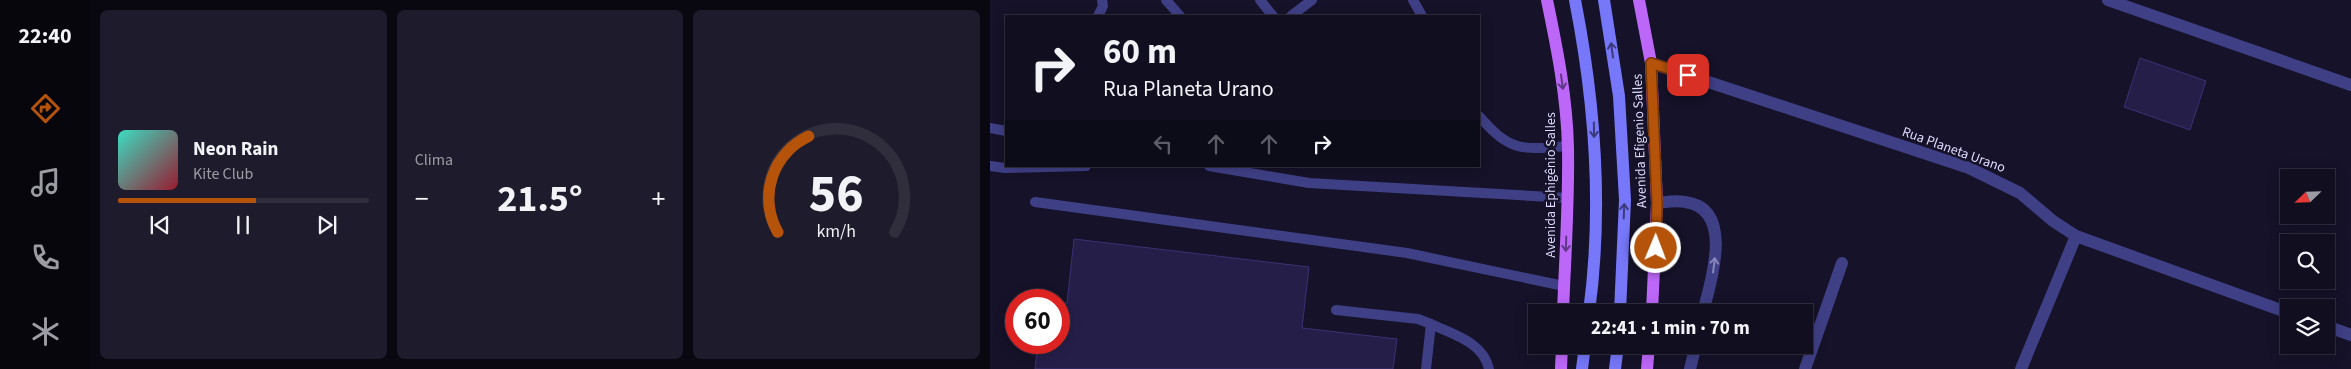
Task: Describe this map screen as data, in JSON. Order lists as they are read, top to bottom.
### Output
{
  "streets": {
    "main road": ["Avenida Efigenio Salles", "Avenida Ephigênio Salles"],
    "street": ["Rua Planeta Urano"]
  },
  "crossings": [
    ["Avenida Efigenio Salles", "Rua Planeta Urano"]
  ],
  "north": "bottom left",
  "page": {
    "tabs": "22:40",
    "tile": "Clima",
    "turn": ["60 m", "Rua Planeta Urano"],
    "song": ["Neon Rain", "Kite Club"],
    "heat": ["−", "21.5°", "+"],
    "limit": "60",
    "trip": "22:41 · 1 min · 70 m",
    "gauge": ["56", "km/h"]
  }
}
